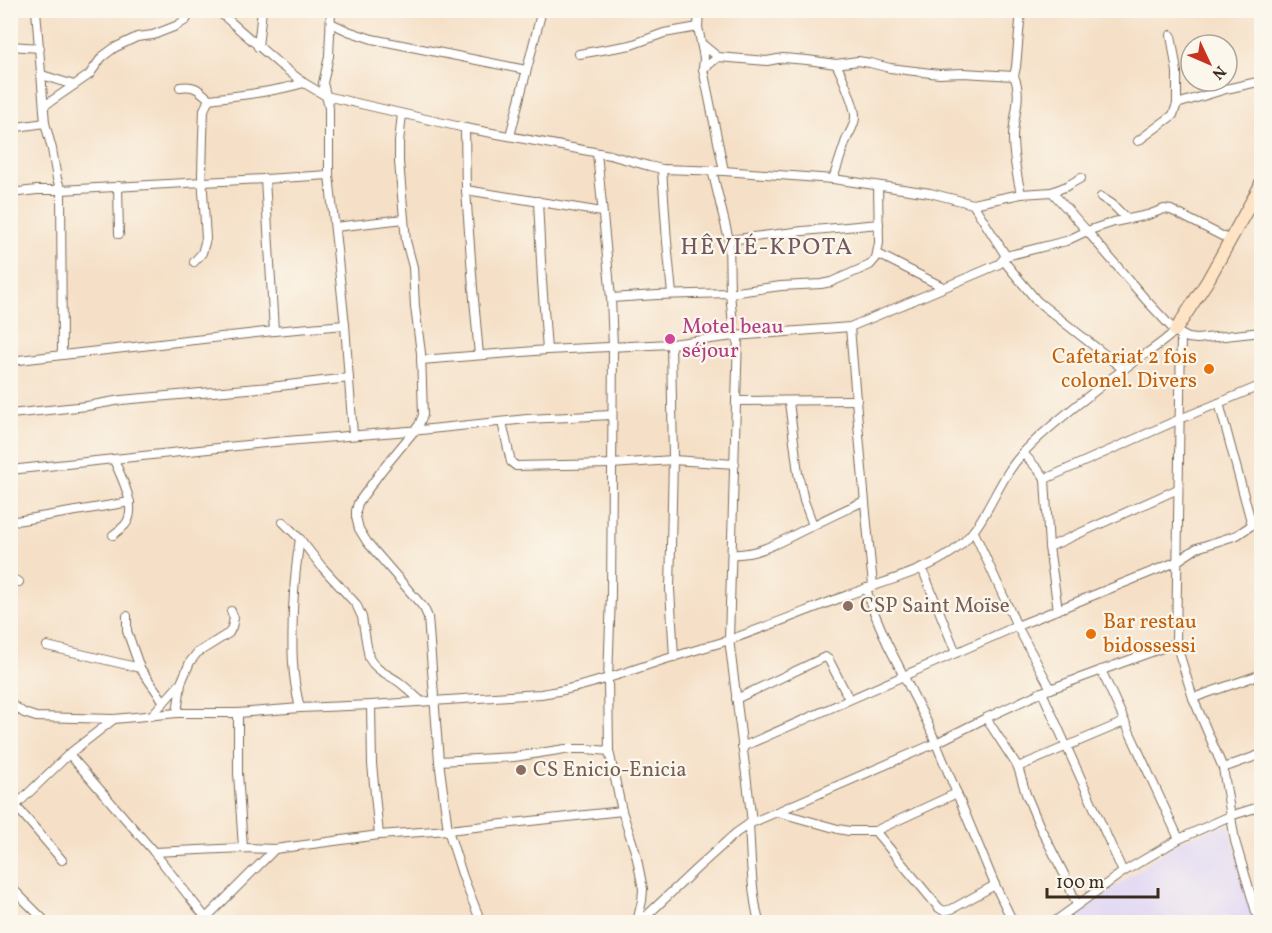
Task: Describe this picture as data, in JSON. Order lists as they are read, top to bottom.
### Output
{
  "districts": ["HÊVIÉ-KPOTA"],
  "places": [
    "Motel beau séjour",
    "Cafetariat 2 fois colonel. Divers",
    "CSP Saint Moïse",
    "Bar restau bidossessi",
    "CS Enicio-Enicia"
  ],
  "scale_bar": "100 m",
  "north": "bottom right"
}
